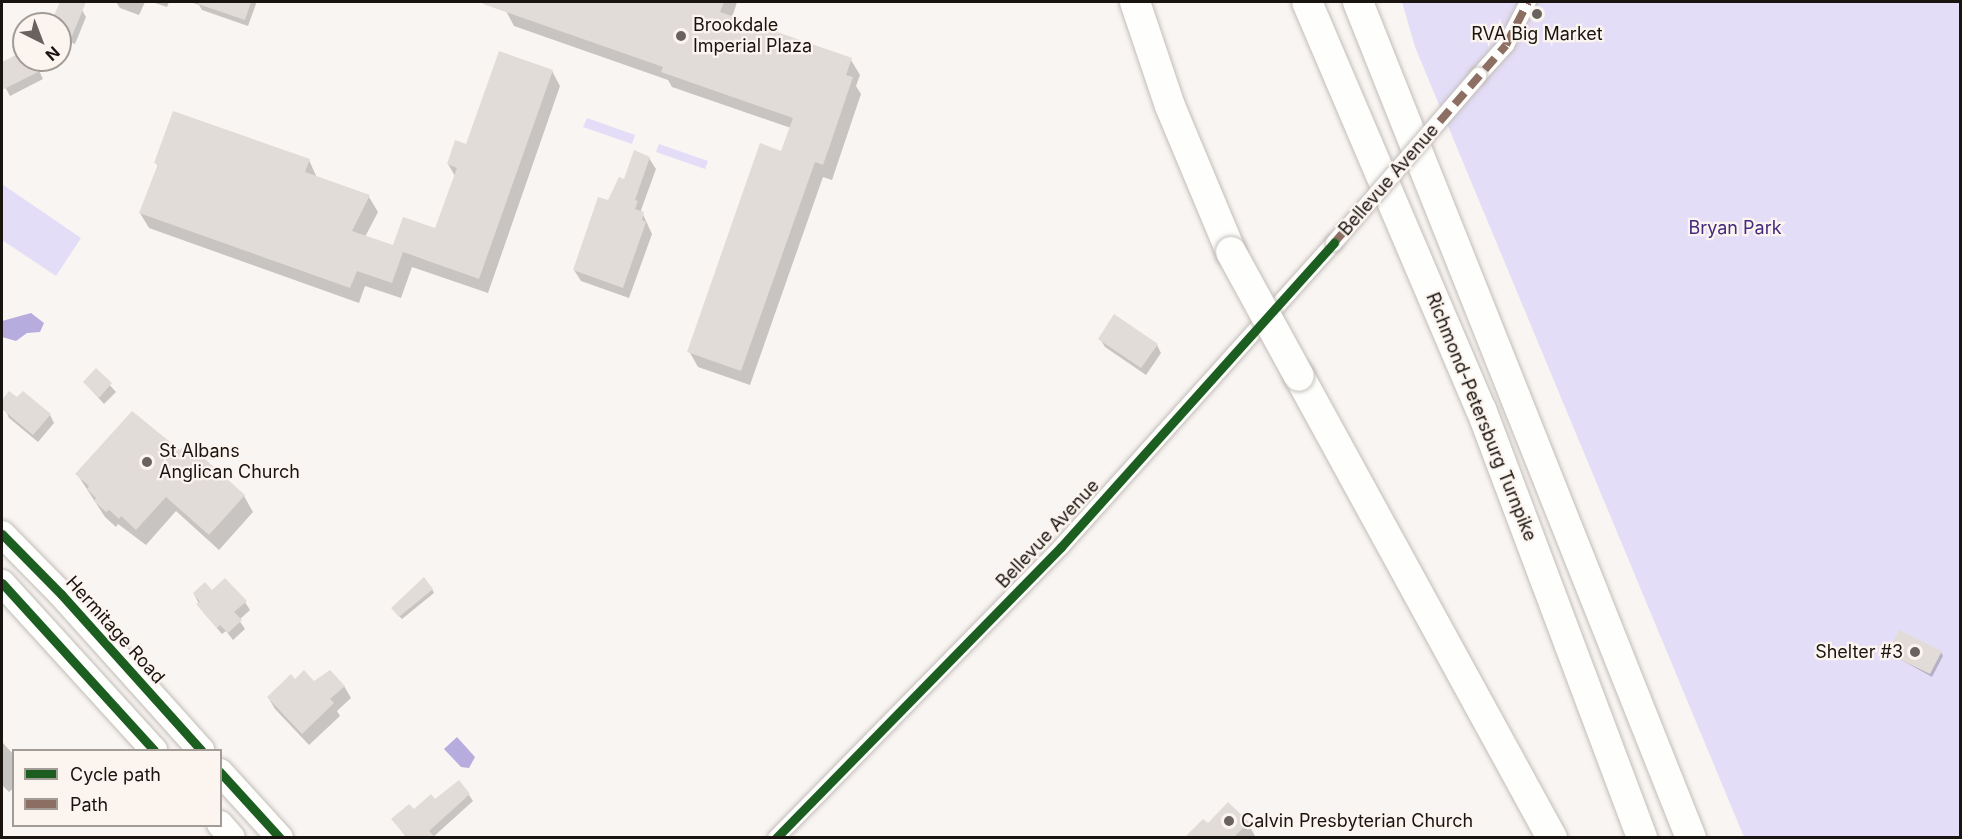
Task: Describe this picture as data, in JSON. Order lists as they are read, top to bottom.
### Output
{
  "streets": {
    "highway": ["Richmond-Petersburg Turnpike"],
    "main road": ["Hermitage Road"],
    "street": ["Bellevue Avenue"]
  },
  "parks": ["Bryan Park"],
  "places": [
    "RVA Big Market",
    "Brookdale Imperial Plaza",
    "St Albans Anglican Church",
    "Shelter #3",
    "Calvin Presbyterian Church"
  ],
  "legend": ["Cycle path", "Path"],
  "north": "bottom right"
}
